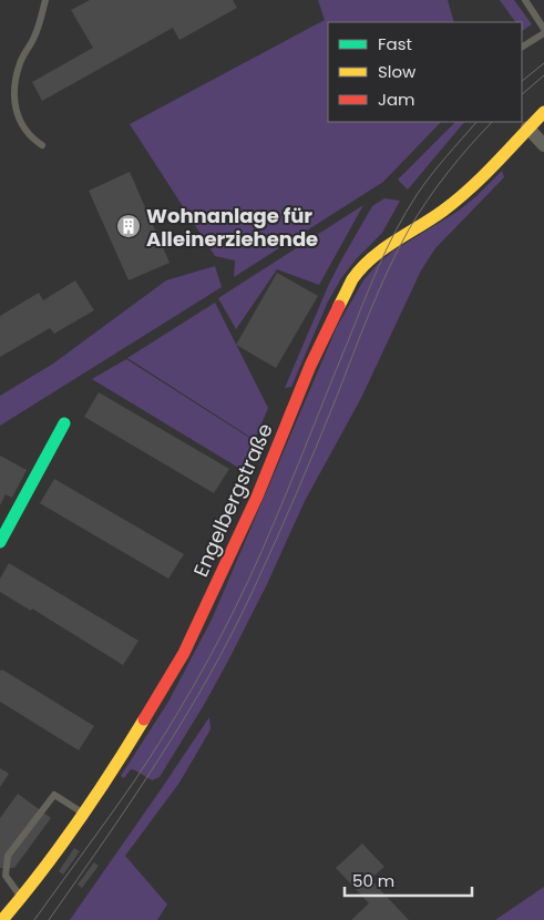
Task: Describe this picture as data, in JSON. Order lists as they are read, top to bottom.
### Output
{
  "streets": {
    "main road": ["Engelbergstraße"]
  },
  "places": {
    "building": ["Wohnanlage für Alleinerziehende"]
  },
  "legend": ["Fast", "Slow", "Jam"],
  "scale_bar": "50 m"
}
